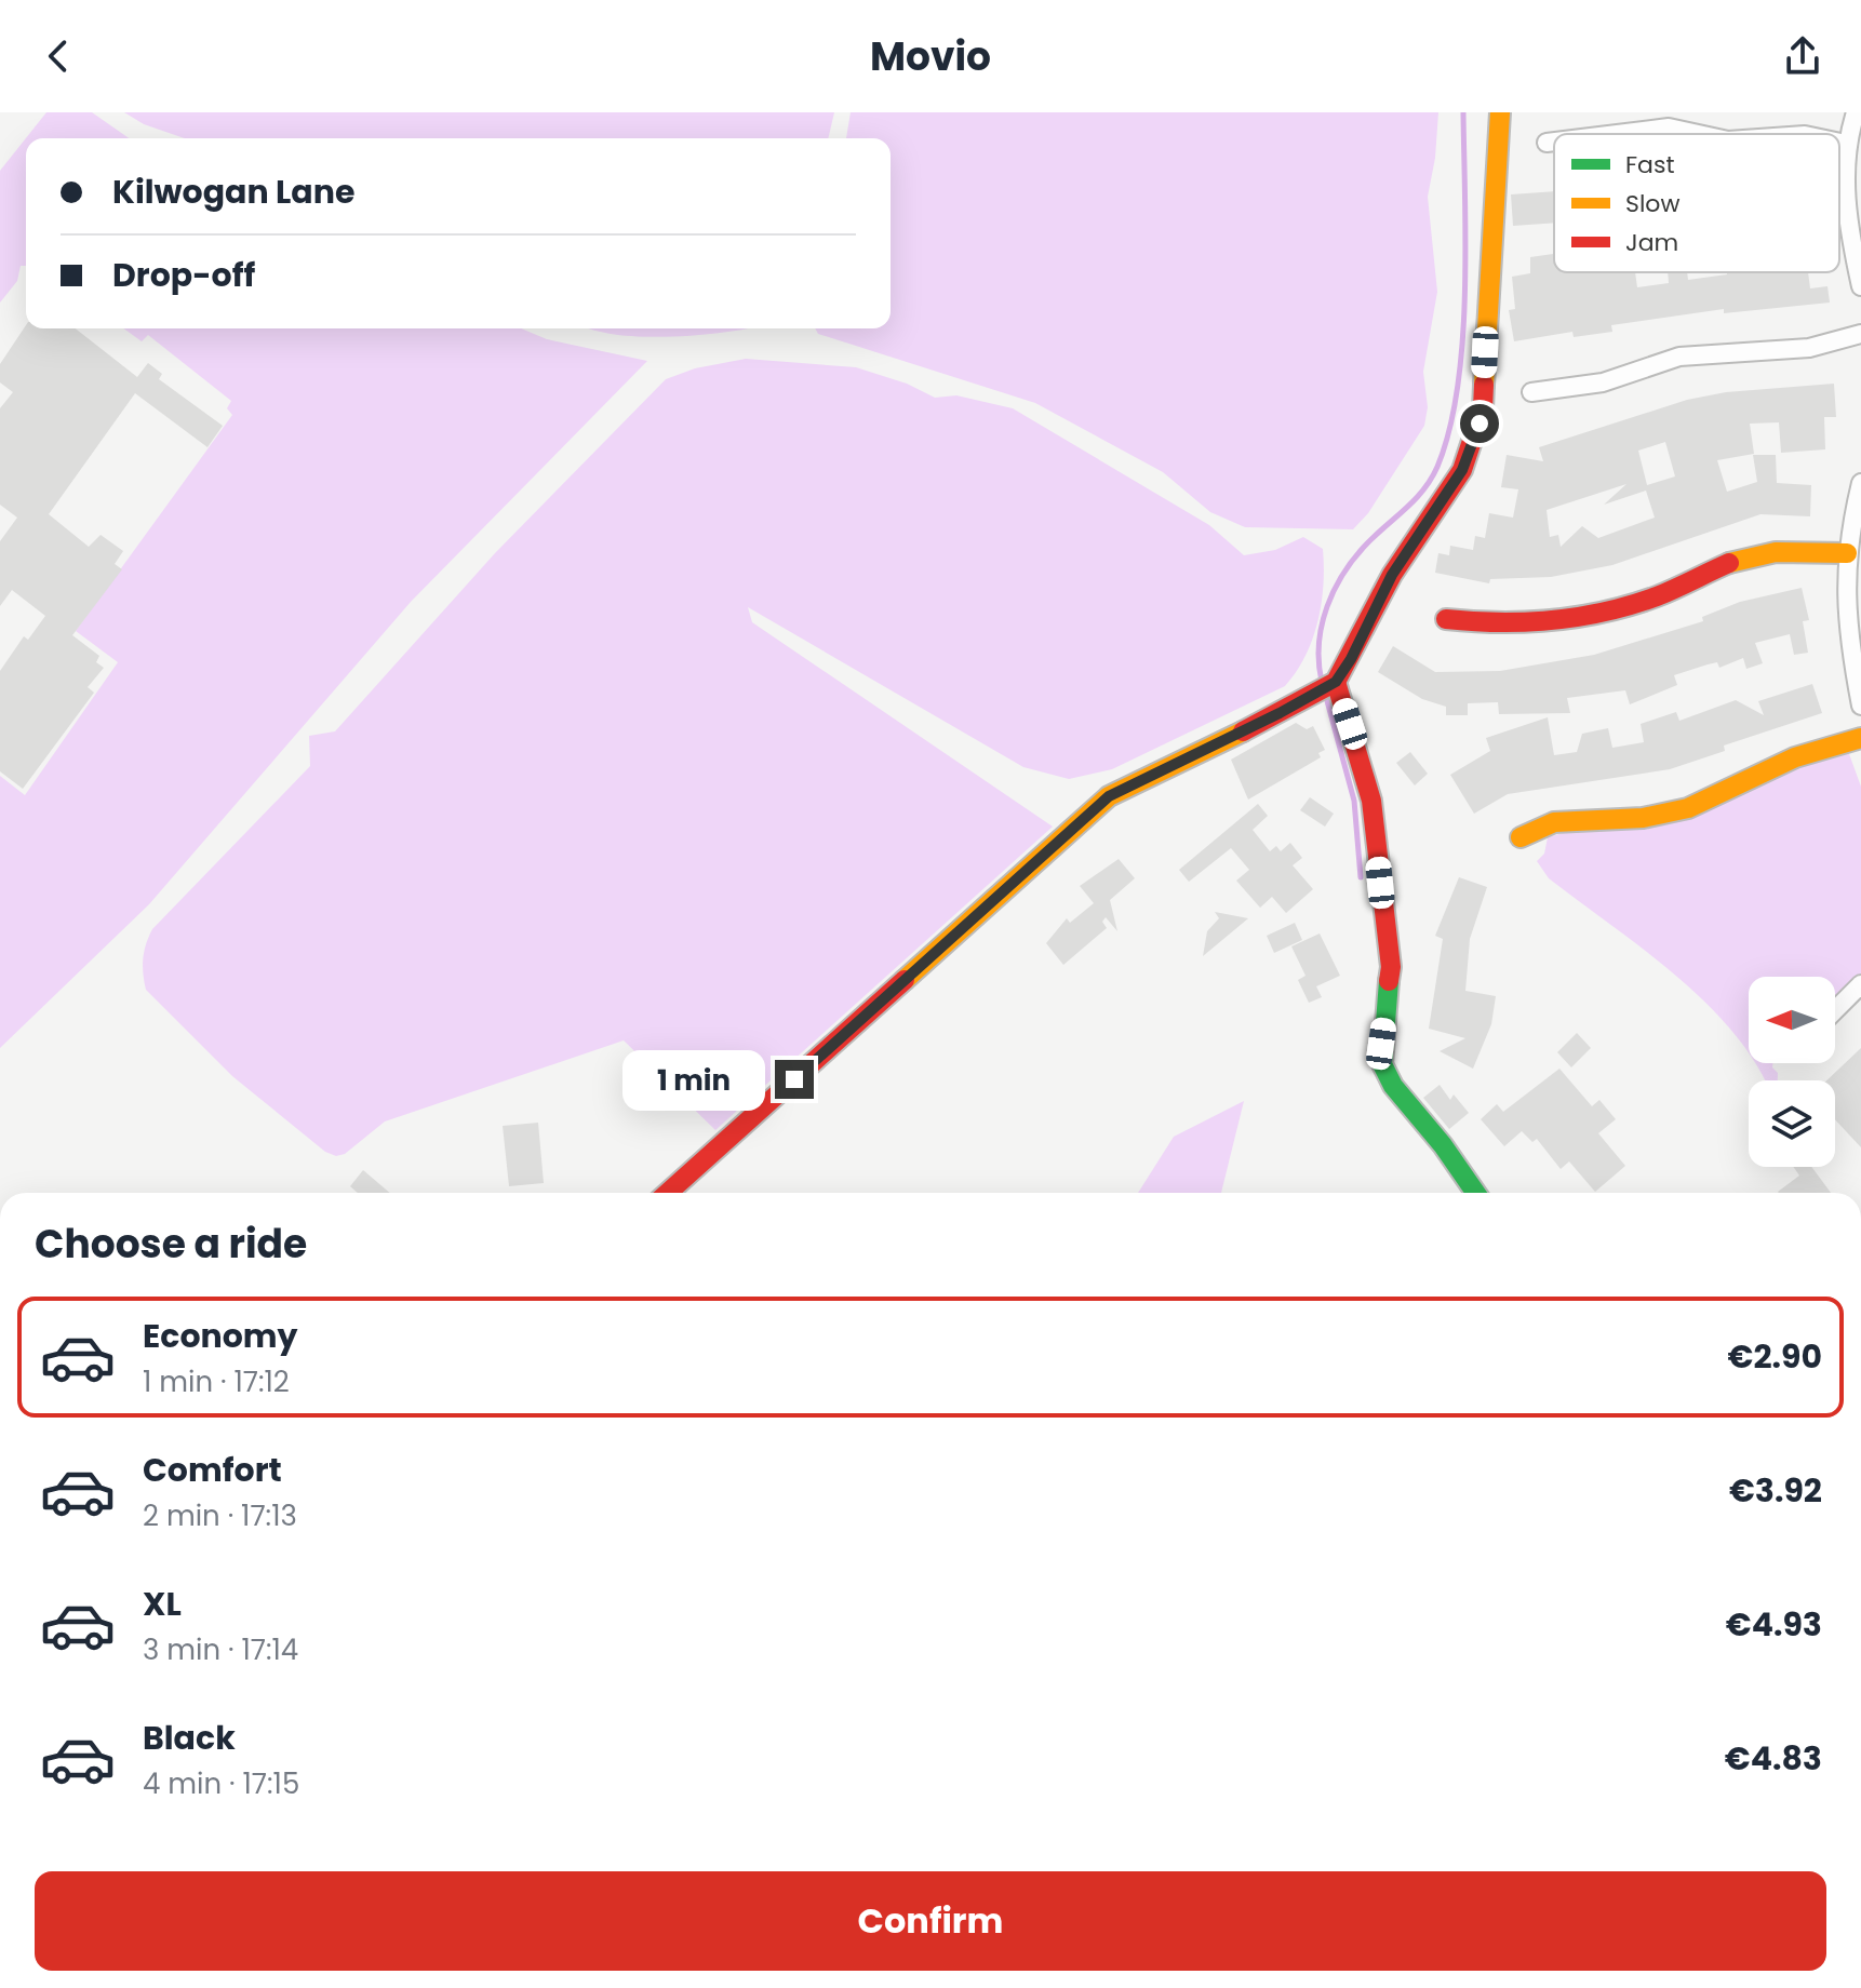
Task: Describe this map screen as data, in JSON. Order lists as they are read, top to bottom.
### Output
{
  "legend": ["Fast", "Slow", "Jam"],
  "north": "left",
  "page": {
    "header": "Movio",
    "banner": ["Kilwogan Lane", "Drop-off"],
    "bubble": "1 min",
    "heading": "Choose a ride",
    "list": [
      {
        "name": "Economy",
        "note": "1 min · 17:12",
        "value": "€2.90"
      },
      {
        "name": "Comfort",
        "note": "2 min · 17:13",
        "value": "€3.92"
      },
      {
        "name": "XL",
        "note": "3 min · 17:14",
        "value": "€4.93"
      },
      {
        "name": "Black",
        "note": "4 min · 17:15",
        "value": "€4.83"
      }
    ],
    "buttons": "Confirm"
  }
}
